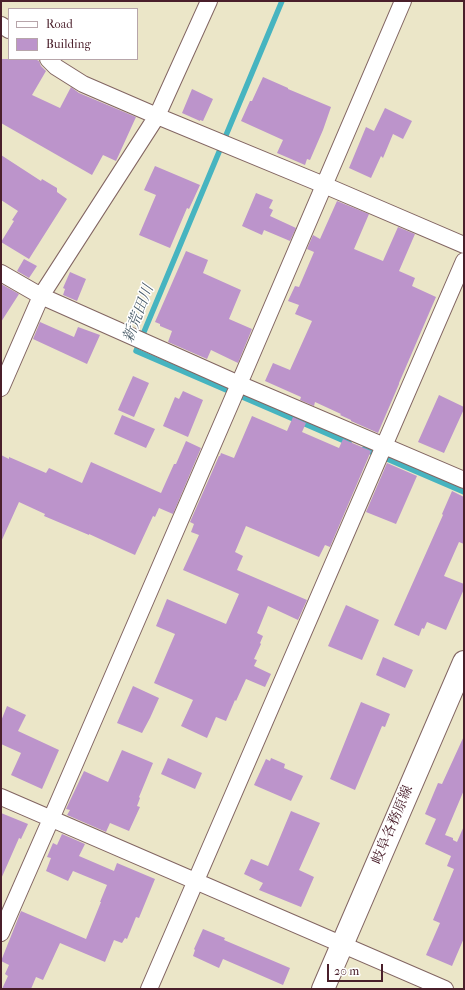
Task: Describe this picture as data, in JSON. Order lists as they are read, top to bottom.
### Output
{
  "streets": {
    "main road": ["岐阜各務原線"]
  },
  "water": ["新荒田川"],
  "legend": ["Road", "Building"],
  "scale_bar": "20 m"
}
